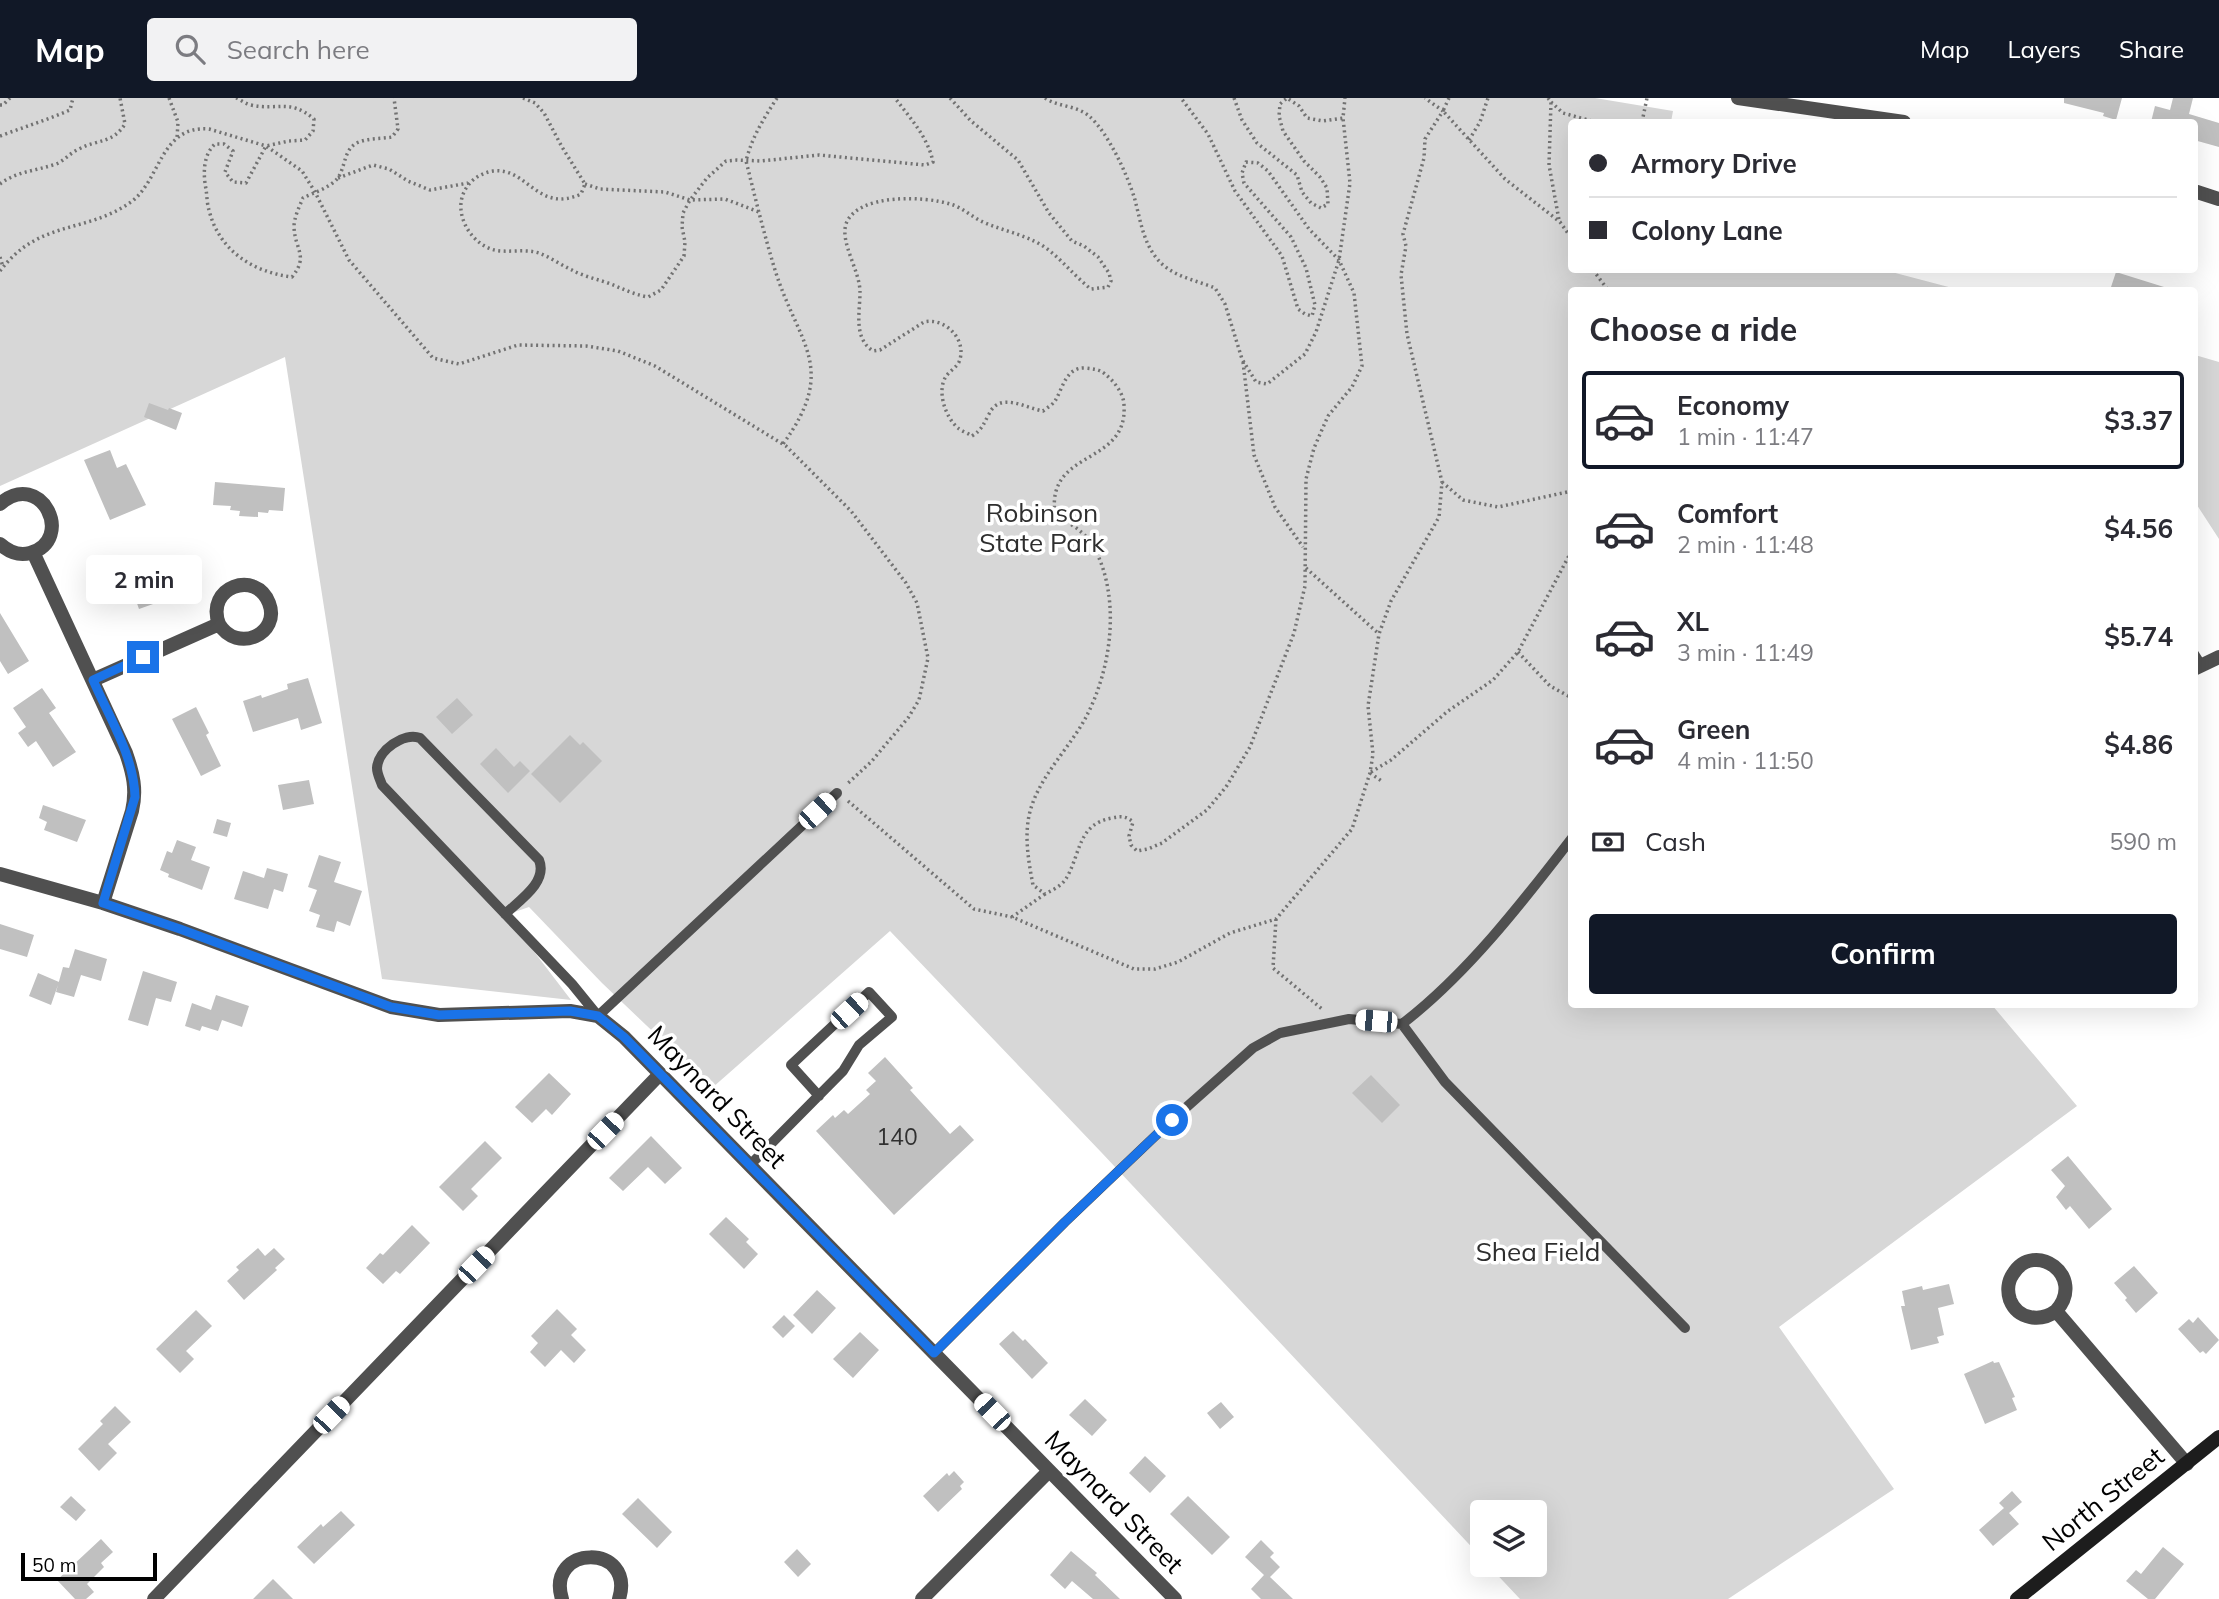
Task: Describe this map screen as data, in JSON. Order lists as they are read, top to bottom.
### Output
{
  "streets": {
    "main road": ["North Street"],
    "street": ["Maynard Street"]
  },
  "parks": ["Robinson State Park", "Shea Field"],
  "house_numbers": ["140"],
  "scale_bar": "50 m",
  "page": {
    "header": "Map",
    "search": "Search here",
    "nav": ["Map", "Layers", "Share"],
    "banner": ["Armory Drive", "Colony Lane"],
    "heading": "Choose a ride",
    "list": [
      {
        "name": "Economy",
        "note": "1 min · 11:47",
        "value": "$3.37"
      },
      {
        "name": "Comfort",
        "note": "2 min · 11:48",
        "value": "$4.56"
      },
      {
        "name": "XL",
        "note": "3 min · 11:49",
        "value": "$5.74"
      },
      {
        "name": "Green",
        "note": "4 min · 11:50",
        "value": "$4.86"
      }
    ],
    "bubble": "2 min",
    "pay": ["Cash", "590 m"],
    "buttons": "Confirm",
    "scale": "50 m"
  }
}
